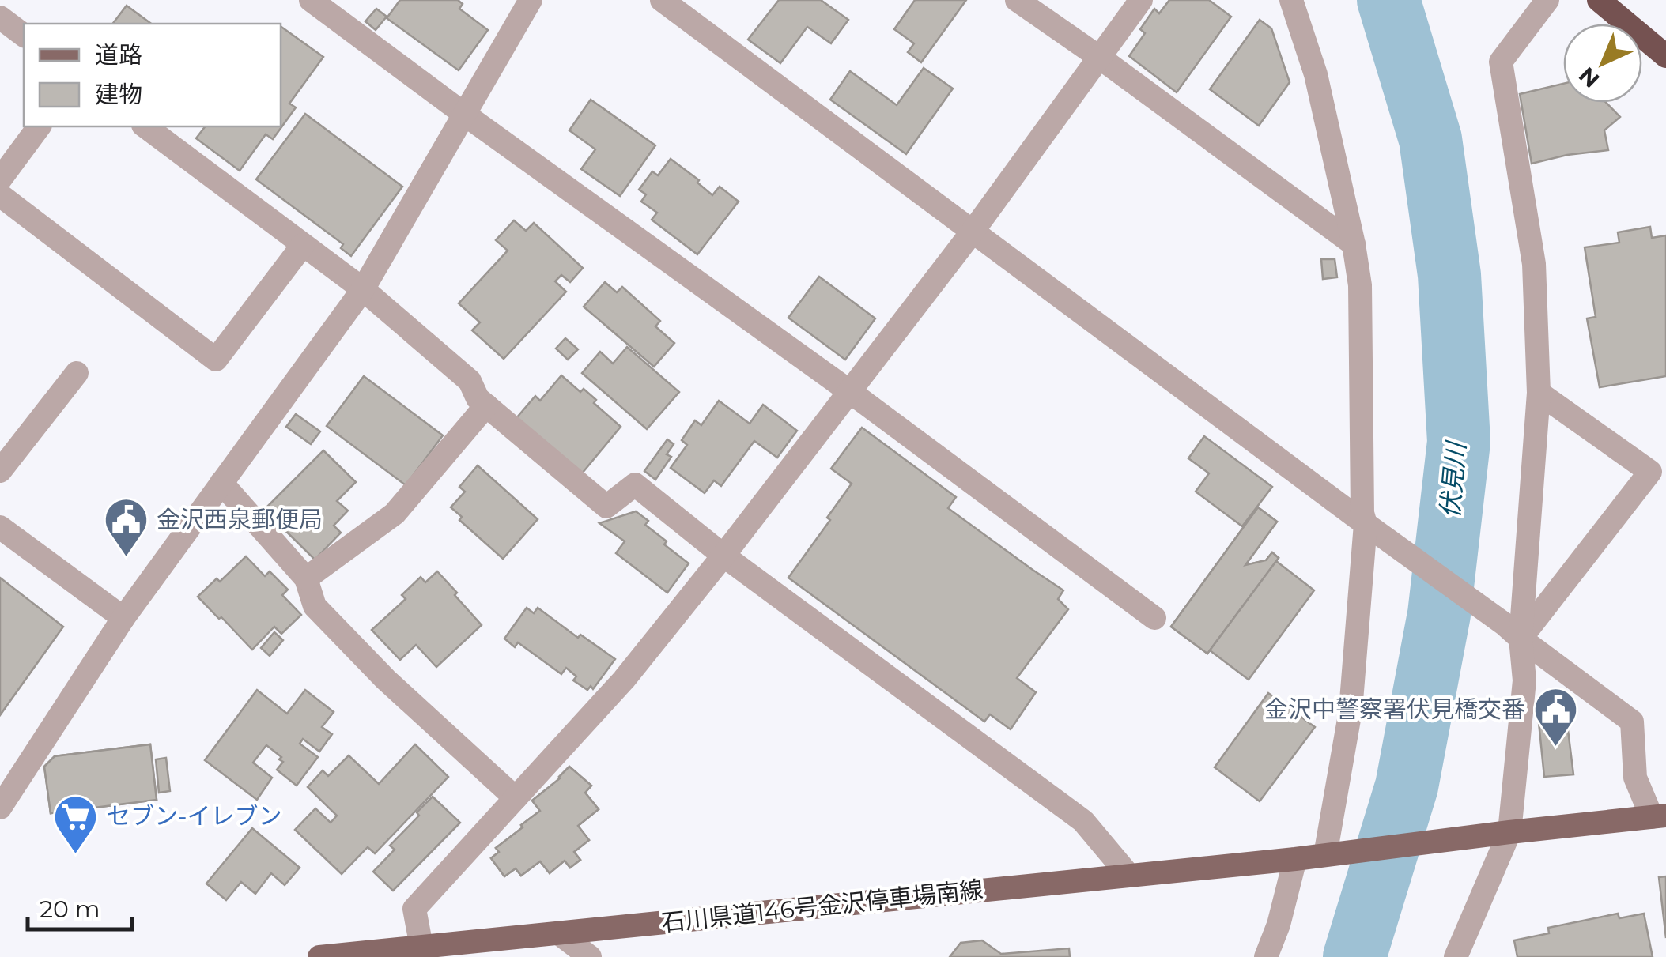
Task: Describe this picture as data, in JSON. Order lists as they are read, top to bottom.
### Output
{
  "streets": {
    "main road": ["石川県道146号金沢停車場南線"]
  },
  "water": ["伏見川"],
  "places": {
    "public building": ["金沢西泉郵便局", "金沢中警察署伏見橋交番"],
    "supermarket": ["セブン-イレブン"]
  },
  "legend": ["道路", "建物"],
  "scale_bar": "20 m",
  "north": "bottom left"
}
